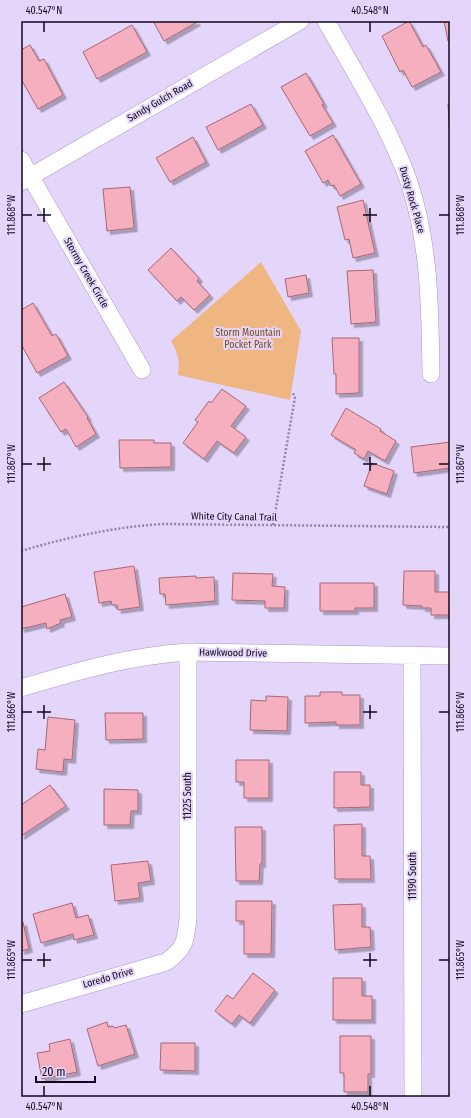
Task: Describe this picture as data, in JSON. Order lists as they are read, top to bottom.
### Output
{
  "streets": {
    "street": [
      "Sandy Gulch Road",
      "Dusty Rock Place",
      "Stormy Creek Circle",
      "Hawkwood Drive",
      "11225 South",
      "11190 South",
      "Loredo Drive"
    ],
    "path": ["White City Canal Trail"]
  },
  "crossings": [
    ["Sandy Gulch Road", "Stormy Creek Circle"],
    ["Hawkwood Drive", "11225 South"],
    ["Hawkwood Drive", "11190 South"],
    ["11225 South", "Loredo Drive"]
  ],
  "parks": ["Storm Mountain Pocket Park"],
  "scale_bar": "20 m",
  "coordinates": [
    "40.547°N",
    "40.548°N",
    "111.868°W",
    "111.867°W",
    "111.866°W",
    "111.865°W"
  ]
}
